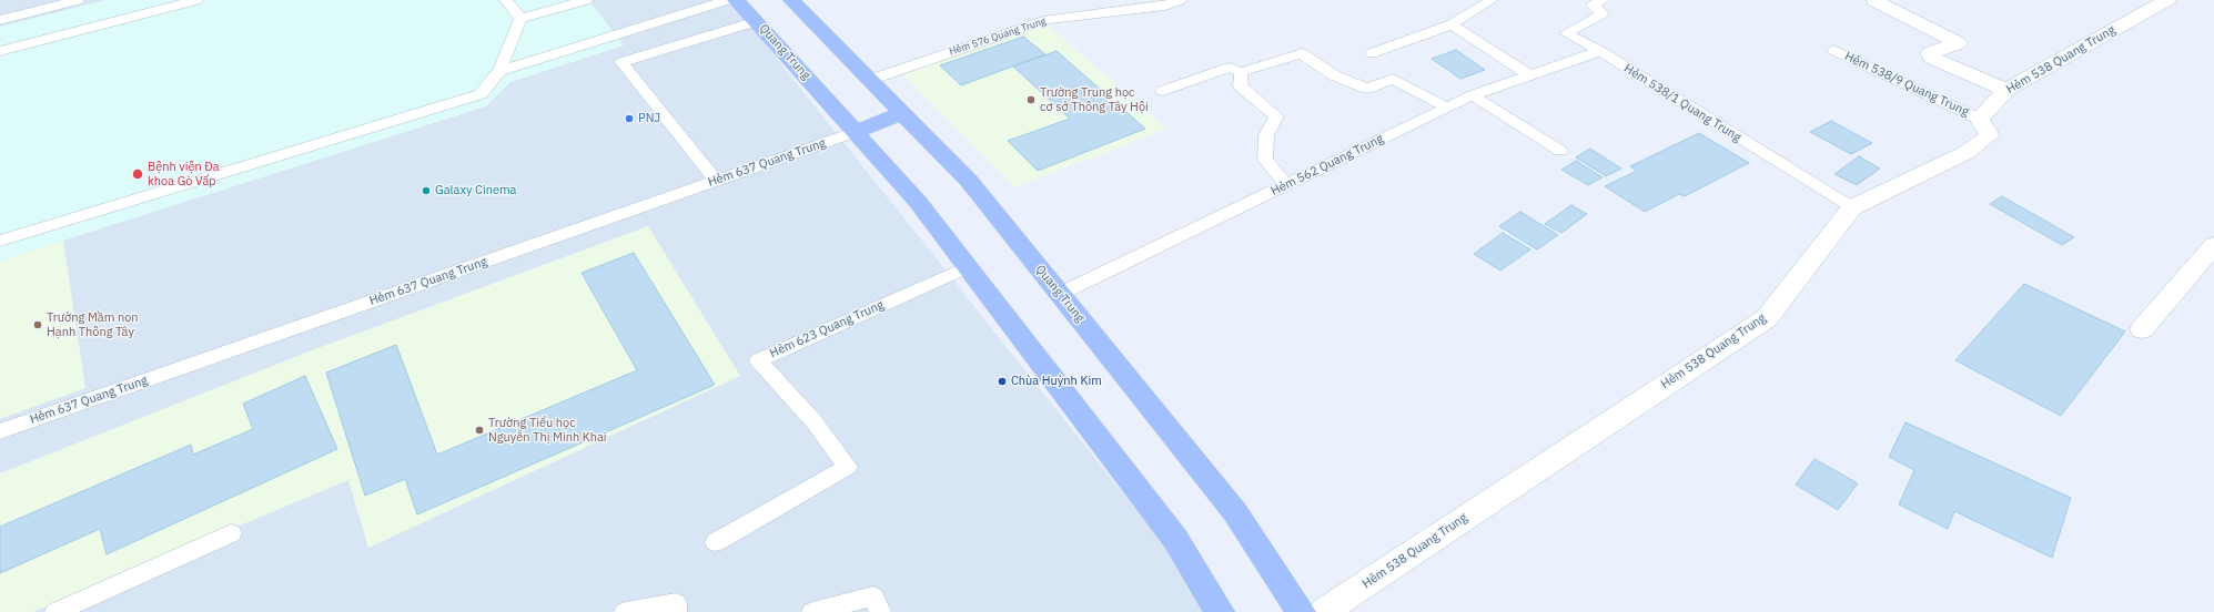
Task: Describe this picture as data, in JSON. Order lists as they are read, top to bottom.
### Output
{
  "streets": {
    "main road": ["Quang Trung"],
    "street": ["Hẻm 538 Quang Trung"],
    "lane": [
      "Hẻm 576 Quang Trung",
      "Hẻm 538/9 Quang Trung",
      "Hẻm 538/1 Quang Trung",
      "Hẻm 637 Quang Trung",
      "Hẻm 562 Quang Trung",
      "Hẻm 623 Quang Trung"
    ]
  },
  "crossings": [
    ["Hẻm 576 Quang Trung", "Quang Trung"],
    ["Quang Trung", "Hẻm 637 Quang Trung"],
    ["Quang Trung", "Hẻm 562 Quang Trung"],
    ["Quang Trung", "Hẻm 623 Quang Trung"],
    ["Hẻm 538 Quang Trung", "Hẻm 538/9 Quang Trung"],
    ["Hẻm 538 Quang Trung", "Hẻm 538/1 Quang Trung"],
    ["Hẻm 538/1 Quang Trung", "Hẻm 562 Quang Trung"]
  ],
  "places": [
    "Trường Trung học cơ sở Thông Tây Hội",
    "PNJ",
    "Bệnh viện Đa khoa Gò Vấp",
    "Galaxy Cinema",
    "Trường Mầm non Hạnh Thông Tây",
    "Chùa Huỳnh Kim",
    "Trường Tiểu học Nguyễn Thị Minh Khai"
  ]
}
